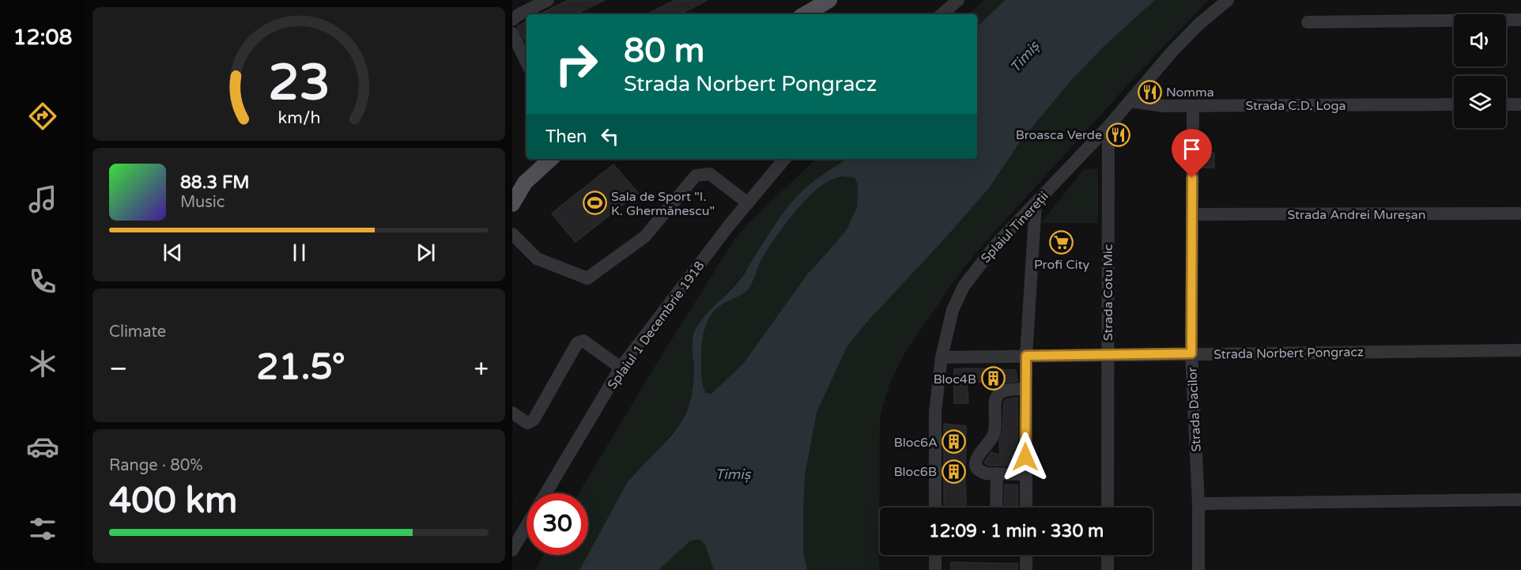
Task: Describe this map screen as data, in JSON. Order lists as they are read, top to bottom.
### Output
{
  "streets": {
    "street": [
      "Strada C.D. Loga",
      "Strada Andrei Mureșan",
      "Splaiul Tinereții",
      "Strada Cotu Mic",
      "Splaiul 1 Decembrie 1918",
      "Strada Norbert Pongracz",
      "Strada Dacilor"
    ]
  },
  "crossings": [
    ["Strada C.D. Loga", "Splaiul Tinereții"],
    ["Strada C.D. Loga", "Strada Dacilor"],
    ["Strada Andrei Mureșan", "Strada Dacilor"],
    ["Splaiul Tinereții", "Strada Cotu Mic"],
    ["Splaiul Tinereții", "Strada Norbert Pongracz"],
    ["Strada Cotu Mic", "Strada Norbert Pongracz"],
    ["Strada Norbert Pongracz", "Strada Dacilor"]
  ],
  "water": ["Timiș"],
  "places": {
    "restaurant": ["Nomma", "Broasca Verde"],
    "sports": ["Sala de Sport \"I. K. Ghermănescu\""],
    "supermarket": ["Profi City"],
    "building": ["Bloc4B", "Bloc6A", "Bloc6B"]
  },
  "page": {
    "tabs": "12:08",
    "turn": ["80 m", "Strada Norbert Pongracz"],
    "then": "Then",
    "song": ["88.3 FM", "Music"],
    "tile": [
      "Climate",
      ["Range · 80%", "400 km"]
    ],
    "heat": ["−", "21.5°", "+"],
    "limit": "30",
    "trip": "12:09 · 1 min · 330 m",
    "gauge": ["23", "km/h"]
  }
}
